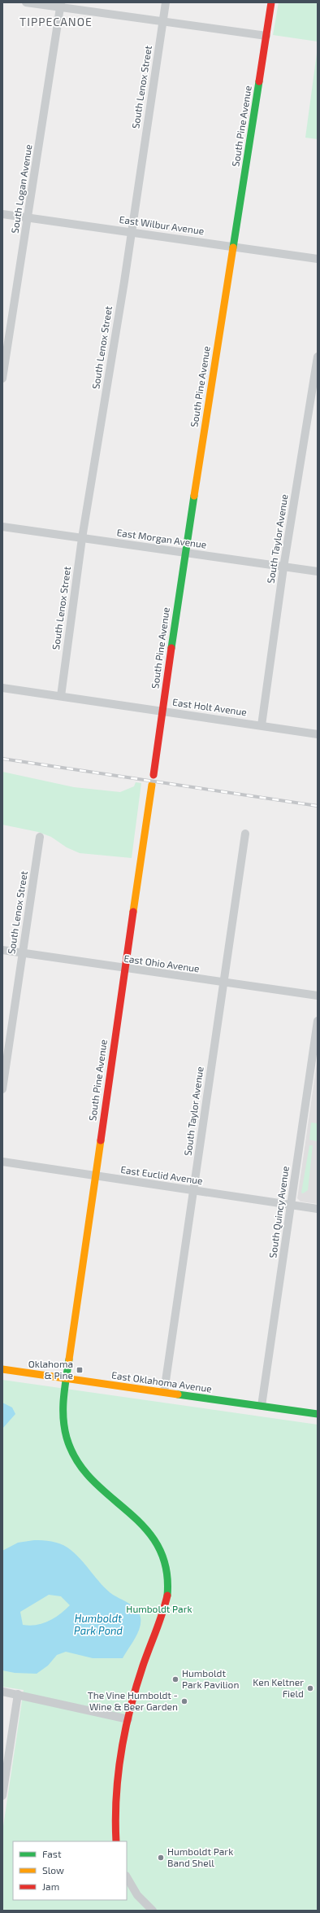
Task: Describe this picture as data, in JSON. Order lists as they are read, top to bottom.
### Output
{
  "streets": {
    "street": [
      "South Lenox Street",
      "South Pine Avenue",
      "South Logan Avenue",
      "East Wilbur Avenue",
      "East Morgan Avenue",
      "South Taylor Avenue",
      "East Holt Avenue",
      "East Ohio Avenue",
      "East Euclid Avenue",
      "South Quincy Avenue",
      "East Oklahoma Avenue"
    ]
  },
  "crossings": [
    ["South Lenox Street", "East Wilbur Avenue"],
    ["South Lenox Street", "East Morgan Avenue"],
    ["South Lenox Street", "East Holt Avenue"],
    ["South Lenox Street", "East Ohio Avenue"],
    ["South Pine Avenue", "East Wilbur Avenue"],
    ["South Pine Avenue", "East Morgan Avenue"],
    ["South Pine Avenue", "East Holt Avenue"],
    ["South Pine Avenue", "East Ohio Avenue"],
    ["South Pine Avenue", "East Euclid Avenue"],
    ["South Pine Avenue", "East Oklahoma Avenue"],
    ["South Logan Avenue", "East Wilbur Avenue"],
    ["East Morgan Avenue", "South Taylor Avenue"],
    ["South Taylor Avenue", "East Holt Avenue"],
    ["South Taylor Avenue", "East Ohio Avenue"],
    ["South Taylor Avenue", "East Euclid Avenue"],
    ["South Taylor Avenue", "East Oklahoma Avenue"],
    ["East Euclid Avenue", "South Quincy Avenue"],
    ["South Quincy Avenue", "East Oklahoma Avenue"]
  ],
  "districts": ["TIPPECANOE"],
  "water": ["Humboldt Park Pond"],
  "parks": ["Humboldt Park"],
  "places": {
    "transit": ["Oklahoma & Pine"],
    "other": [
      "Humboldt Park Pavilion",
      "Ken Keltner Field",
      "The Vine Humboldt - Wine & Beer Garden",
      "Humboldt Park Band Shell"
    ]
  },
  "legend": ["Fast", "Slow", "Jam"]
}
